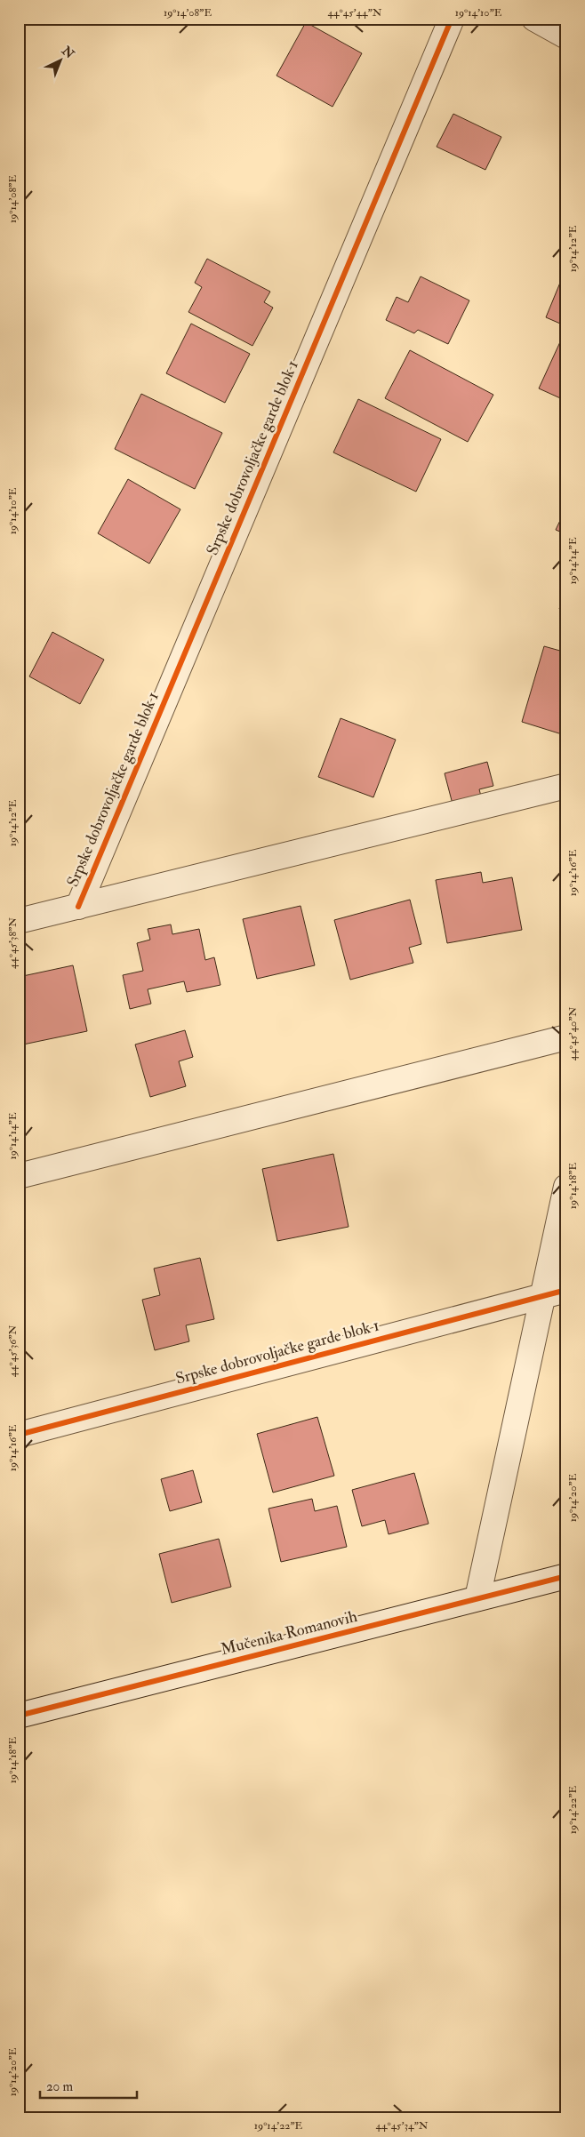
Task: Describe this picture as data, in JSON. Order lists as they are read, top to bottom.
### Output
{
  "streets": {
    "street": ["Srpske dobrovoljačke garde blok 1", "Mučenika Romanovih"]
  },
  "scale_bar": "20 m",
  "north": "top right",
  "coordinates": [
    "19°14'08\"E",
    "44°45'44\"N",
    "19°14'10\"E",
    "19°14'12\"E",
    "19°14'14\"E",
    "19°14'16\"E",
    "44°45'38\"N",
    "44°45'40\"N",
    "19°14'18\"E",
    "44°45'36\"N",
    "19°14'20\"E",
    "19°14'22\"E",
    "44°45'34\"N"
  ]
}
